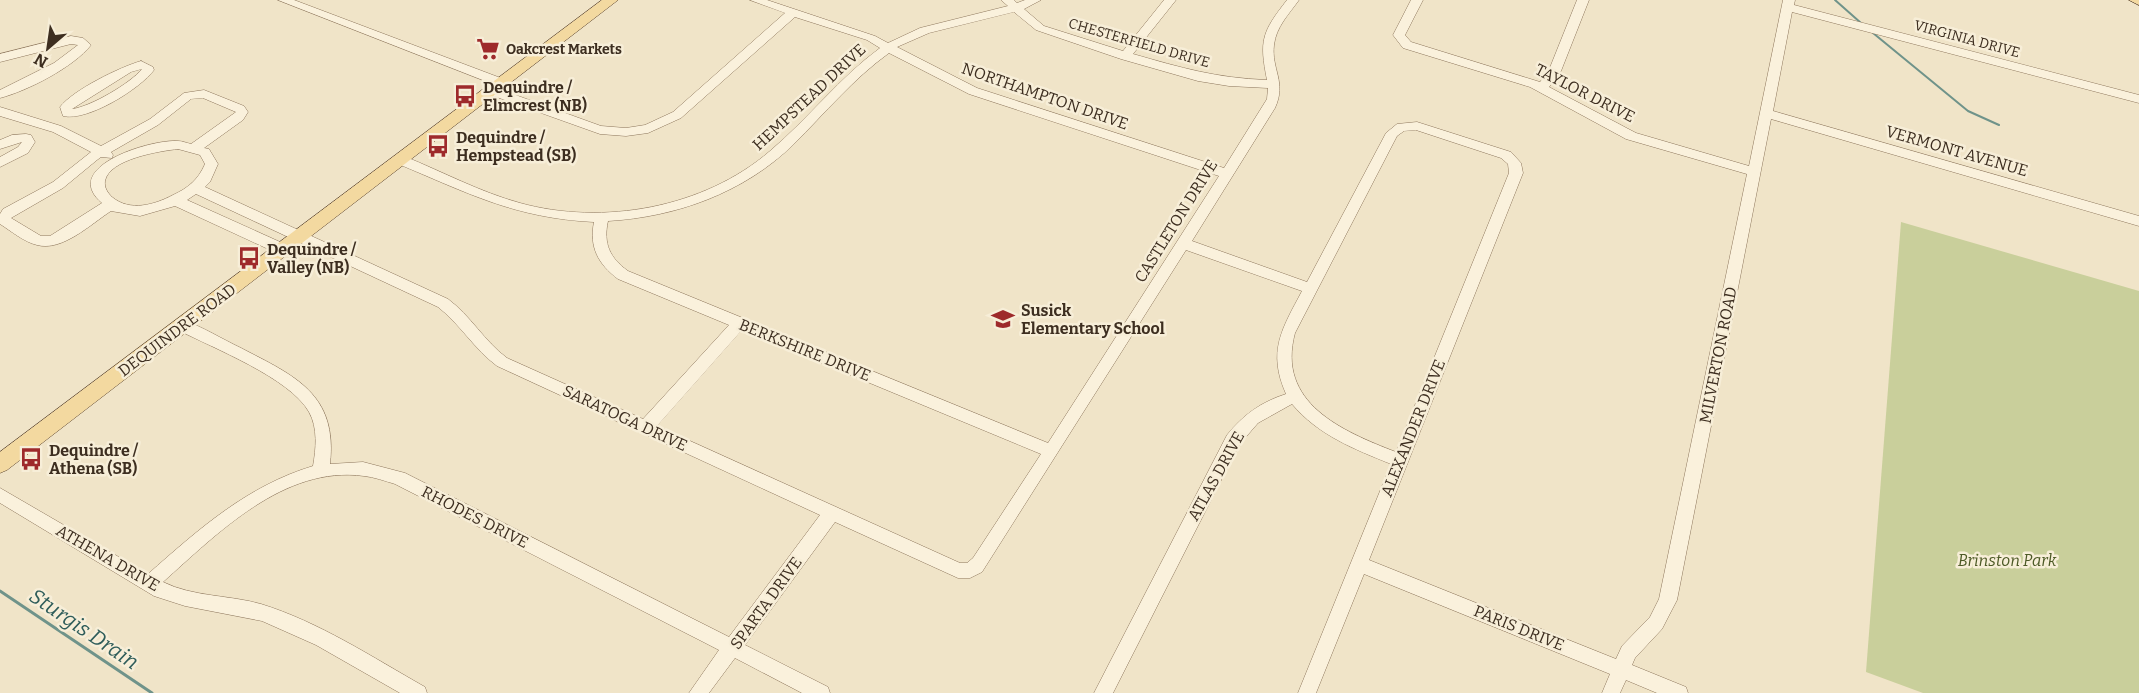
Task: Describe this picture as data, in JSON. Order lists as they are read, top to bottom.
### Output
{
  "streets": {
    "main road": ["DEQUINDRE ROAD"],
    "street": [
      "VIRGINIA DRIVE",
      "CHESTERFIELD DRIVE",
      "TAYLOR DRIVE",
      "NORTHAMPTON DRIVE",
      "HEMPSTEAD DRIVE",
      "VERMONT AVENUE",
      "CASTLETON DRIVE",
      "BERKSHIRE DRIVE",
      "MILVERTON ROAD",
      "SARATOGA DRIVE",
      "ALEXANDER DRIVE",
      "ATLAS DRIVE",
      "RHODES DRIVE",
      "ATHENA DRIVE",
      "SPARTA DRIVE",
      "PARIS DRIVE"
    ]
  },
  "crossings": [
    ["VIRGINIA DRIVE", "MILVERTON ROAD"],
    ["CHESTERFIELD DRIVE", "HEMPSTEAD DRIVE"],
    ["CHESTERFIELD DRIVE", "CASTLETON DRIVE"],
    ["TAYLOR DRIVE", "MILVERTON ROAD"],
    ["NORTHAMPTON DRIVE", "HEMPSTEAD DRIVE"],
    ["NORTHAMPTON DRIVE", "CASTLETON DRIVE"],
    ["HEMPSTEAD DRIVE", "DEQUINDRE ROAD"],
    ["HEMPSTEAD DRIVE", "BERKSHIRE DRIVE"],
    ["VERMONT AVENUE", "MILVERTON ROAD"],
    ["CASTLETON DRIVE", "BERKSHIRE DRIVE"],
    ["CASTLETON DRIVE", "SARATOGA DRIVE"],
    ["DEQUINDRE ROAD", "SARATOGA DRIVE"],
    ["MILVERTON ROAD", "PARIS DRIVE"],
    ["SARATOGA DRIVE", "SPARTA DRIVE"],
    ["ALEXANDER DRIVE", "PARIS DRIVE"],
    ["RHODES DRIVE", "ATHENA DRIVE"],
    ["RHODES DRIVE", "SPARTA DRIVE"]
  ],
  "water": ["Sturgis Drain"],
  "parks": ["Brinston Park"],
  "places": {
    "supermarket": ["Oakcrest Markets"],
    "bus stop": [
      "Dequindre / Elmcrest (NB)",
      "Dequindre / Hempstead (SB)",
      "Dequindre / Valley (NB)",
      "Dequindre / Athena (SB)"
    ],
    "school or university": ["Susick Elementary School"]
  },
  "north": "bottom left"
}
